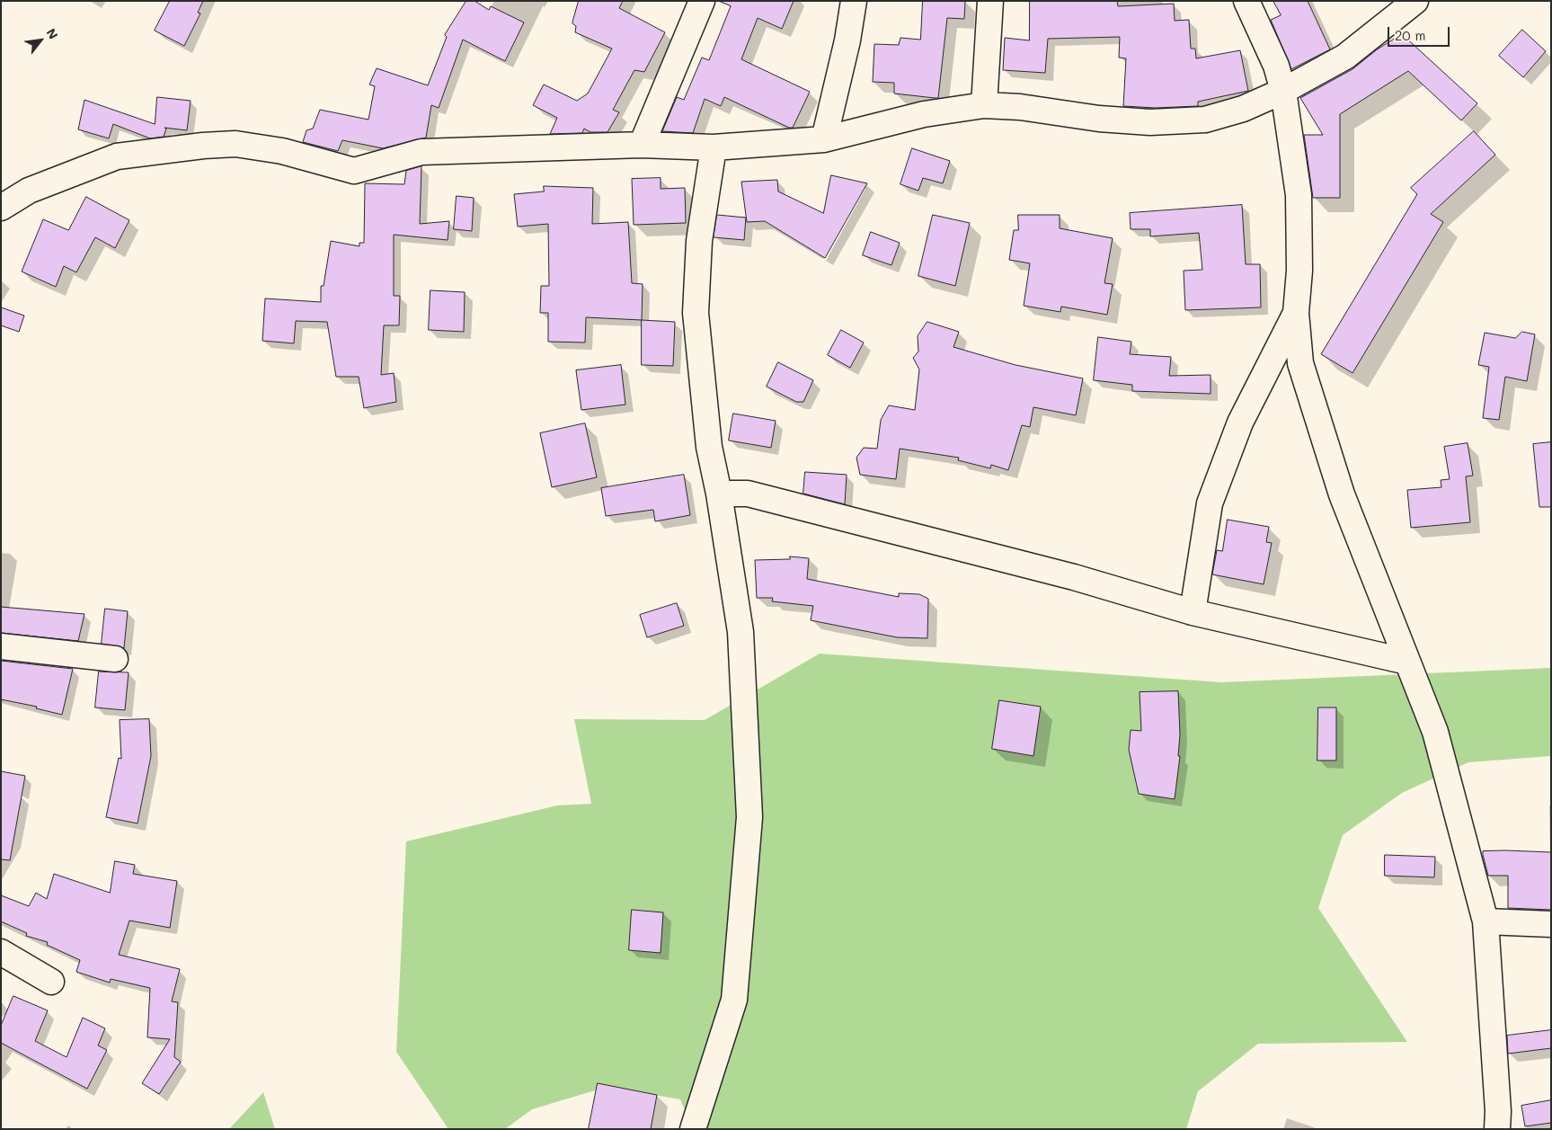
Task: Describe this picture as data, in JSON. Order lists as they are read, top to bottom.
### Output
{
  "scale_bar": "20 m",
  "north": "top right"
}
